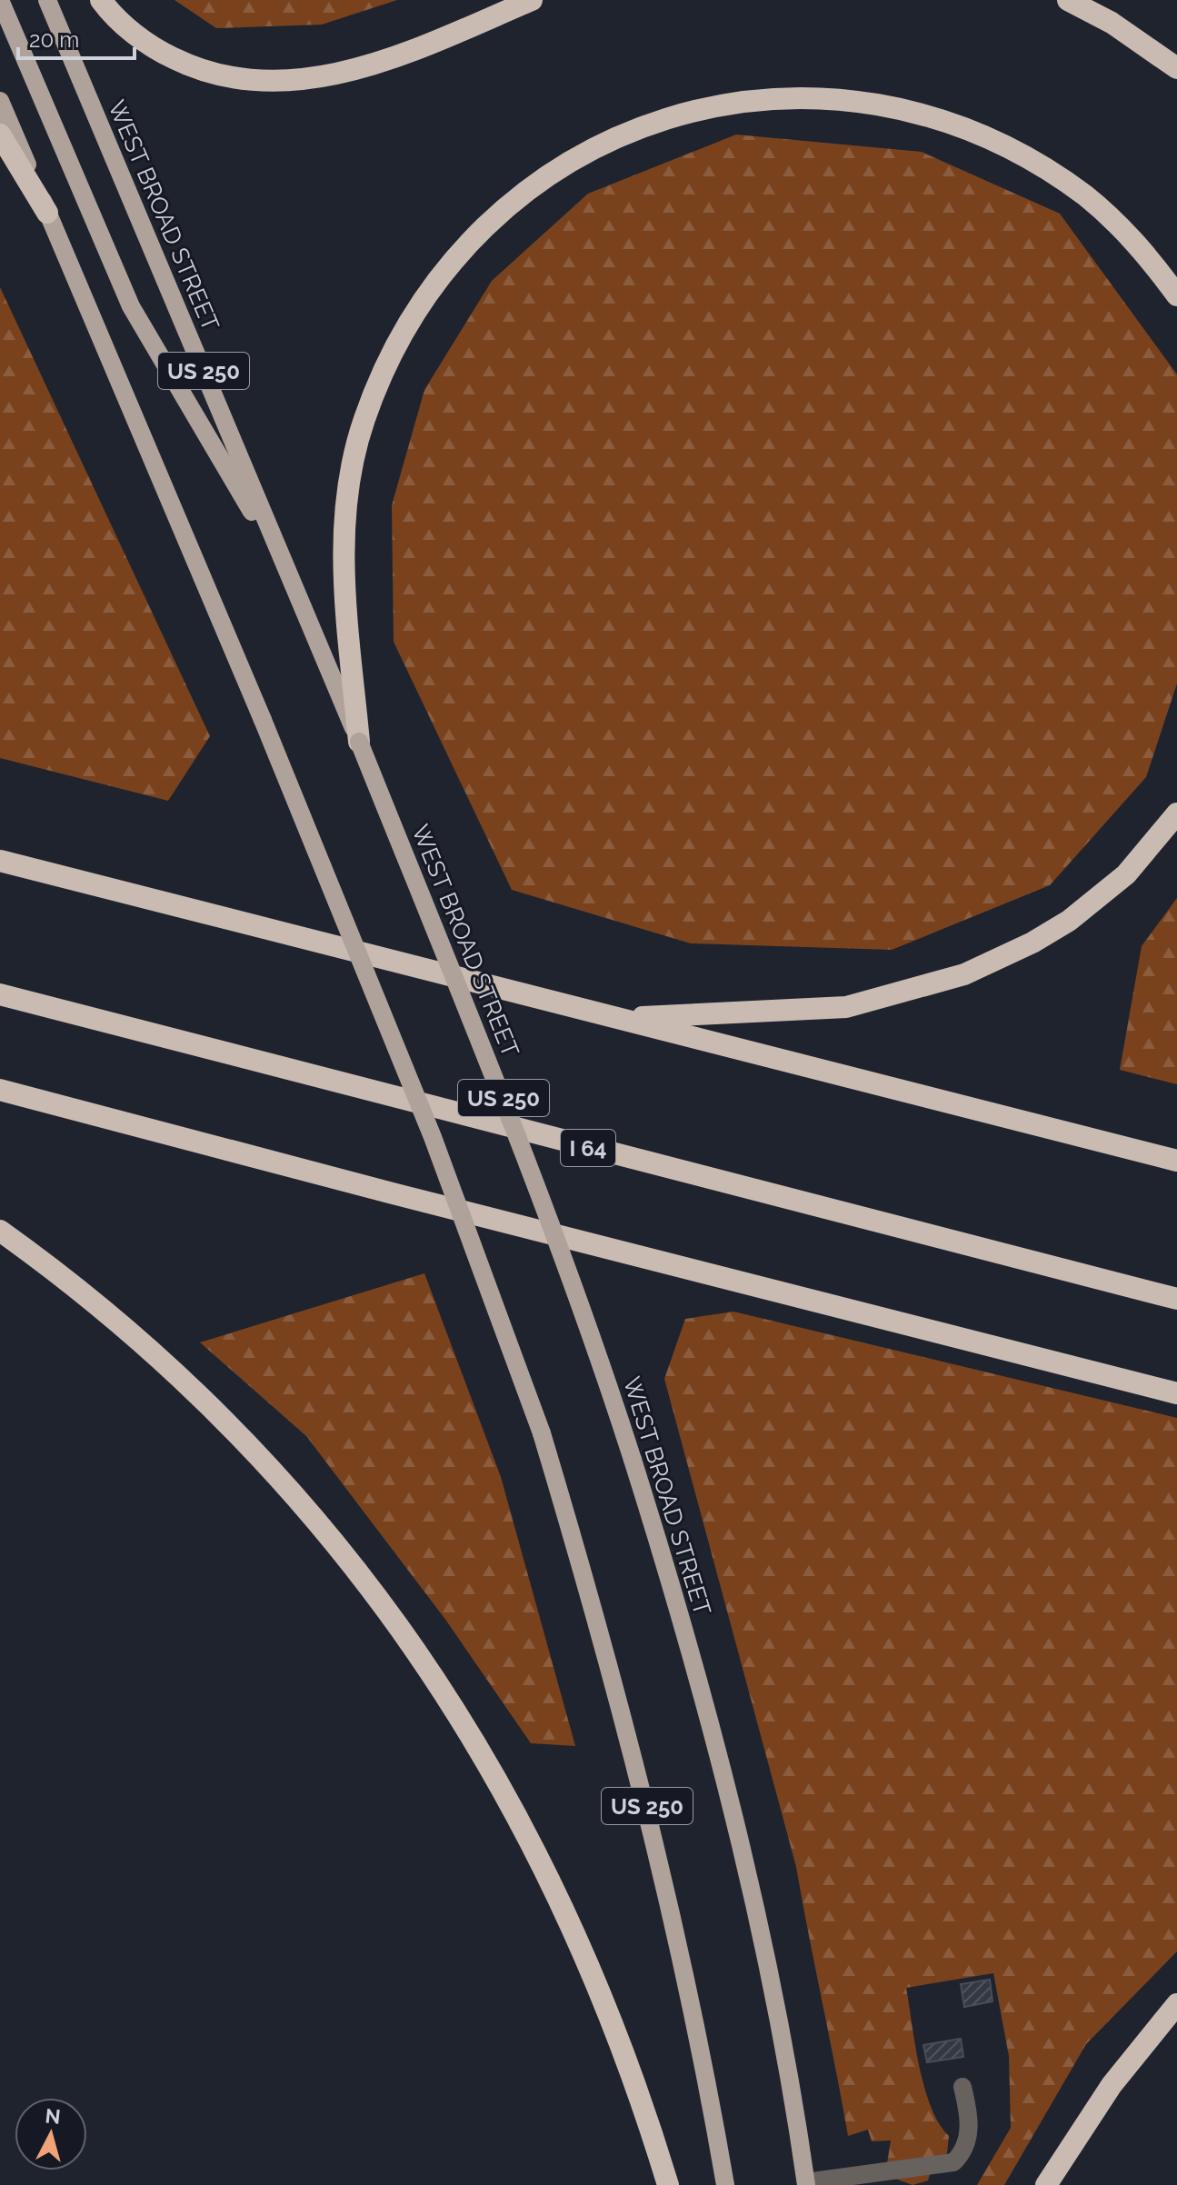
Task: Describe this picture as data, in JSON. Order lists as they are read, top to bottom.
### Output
{
  "streets": {
    "highway": ["I 64"],
    "main road": ["WEST BROAD STREET", "US 250"]
  },
  "scale_bar": "20 m",
  "north": "top"
}
